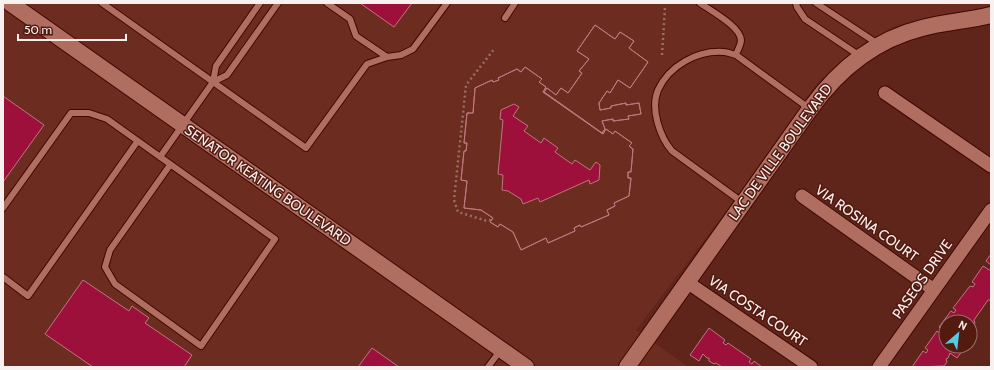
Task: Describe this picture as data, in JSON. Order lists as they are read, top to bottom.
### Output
{
  "streets": {
    "street": [
      "LAC DE VILLE BOULEVARD",
      "SENATOR KEATING BOULEVARD",
      "VIA ROSINA COURT",
      "PASEOS DRIVE",
      "VIA COSTA COURT"
    ]
  },
  "crossings": [
    ["LAC DE VILLE BOULEVARD", "VIA COSTA COURT"],
    ["VIA ROSINA COURT", "PASEOS DRIVE"]
  ],
  "scale_bar": "50 m",
  "north": "top right"
}
